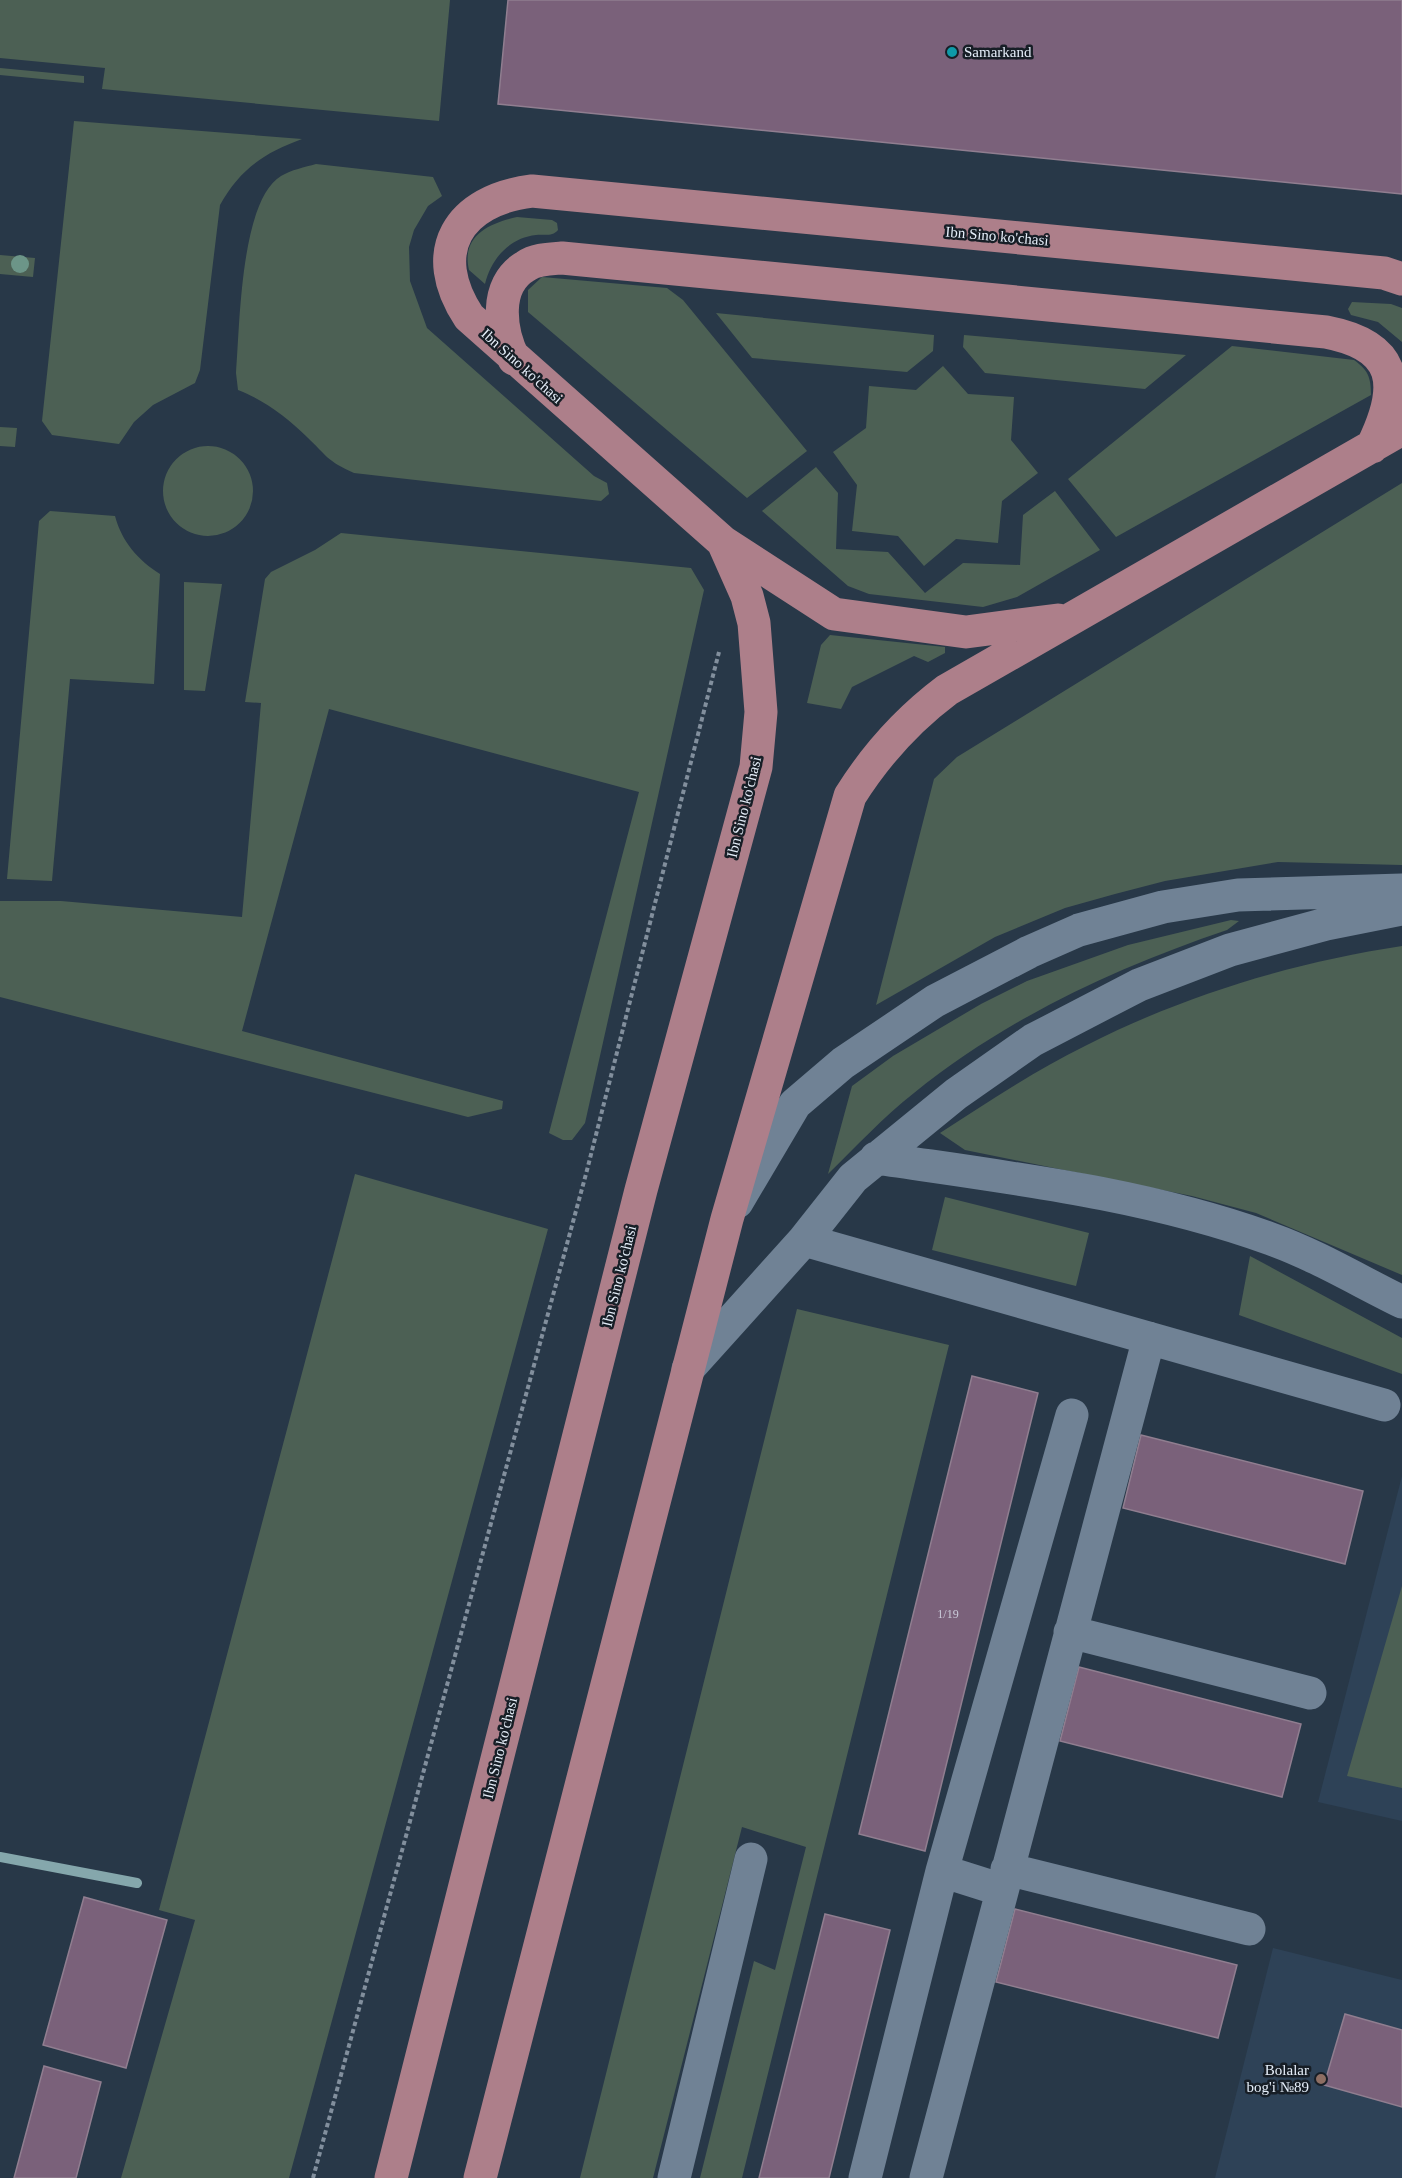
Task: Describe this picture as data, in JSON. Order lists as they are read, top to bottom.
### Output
{
  "streets": {
    "main road": ["Ibn Sino ko'chasi"]
  },
  "places": ["Samarkand", "Bolalar bog'i №89"],
  "house_numbers": ["1/19"]
}
